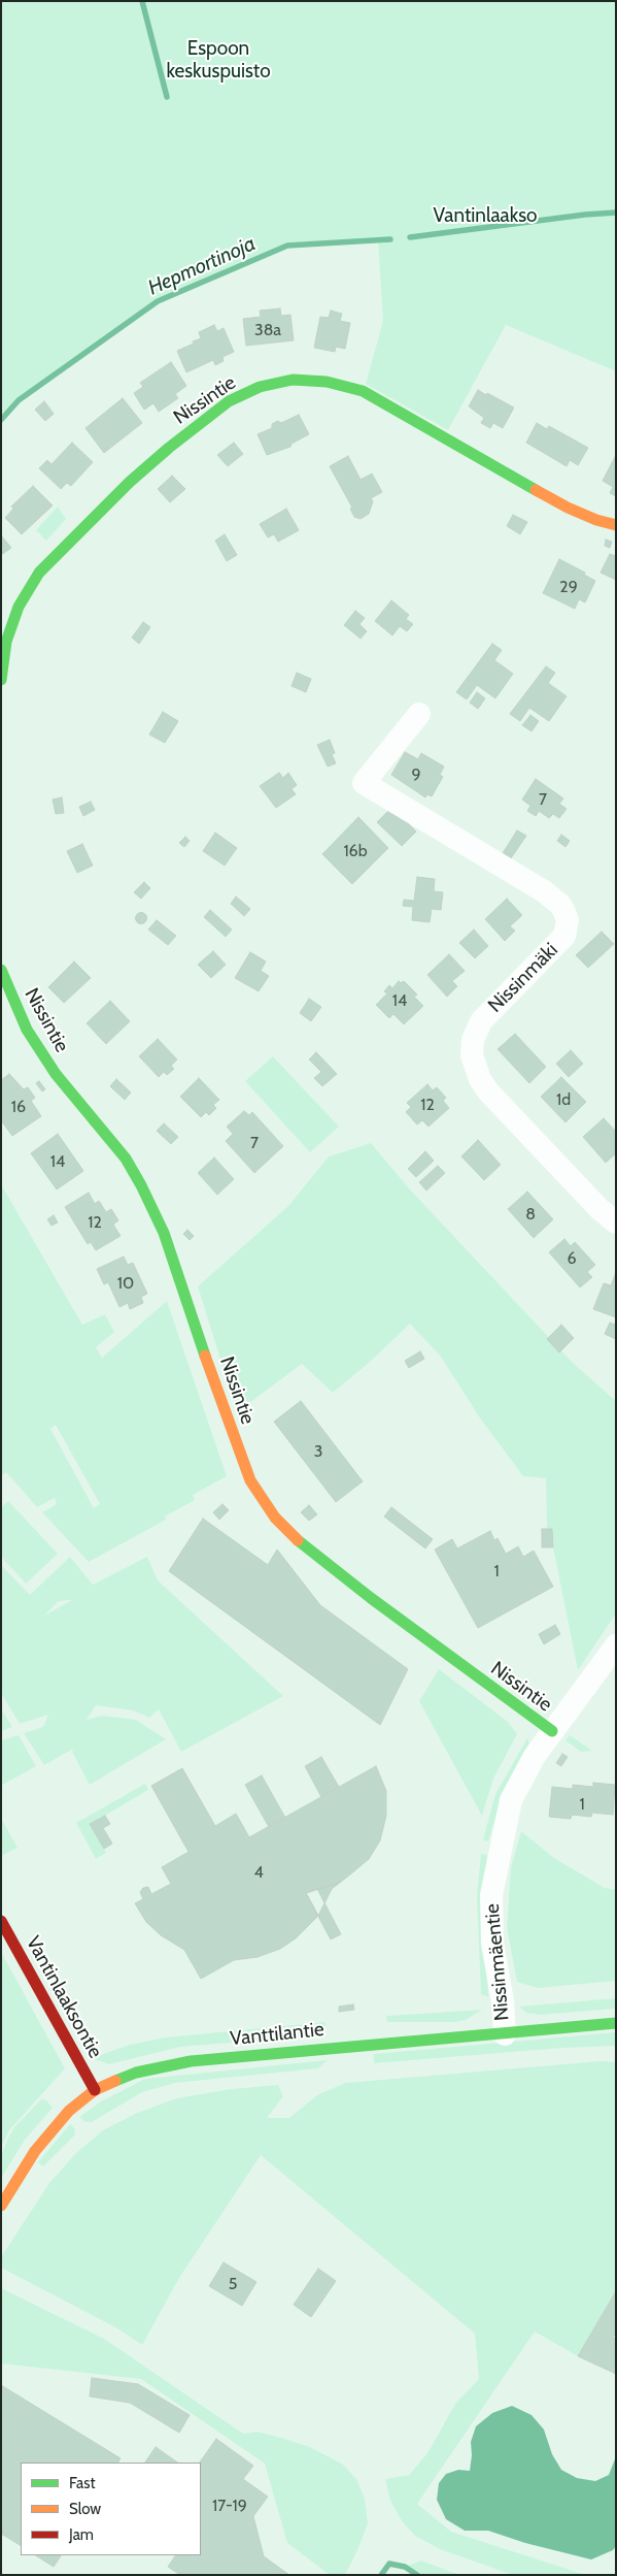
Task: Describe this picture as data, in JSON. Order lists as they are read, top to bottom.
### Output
{
  "streets": {
    "street": [
      "Nissintie",
      "Nissinmäki",
      "Nissinmäentie",
      "Vantinlaaksontie",
      "Vanttilantie"
    ]
  },
  "crossings": [
    ["Nissintie", "Nissinmäentie"],
    ["Nissinmäentie", "Vanttilantie"],
    ["Vantinlaaksontie", "Vanttilantie"]
  ],
  "water": ["Hepmortinoja"],
  "parks": ["Espoon keskuspuisto", "Vantinlaakso"],
  "house_numbers": [
    "38a",
    "29",
    "9",
    "7",
    "16b",
    "14",
    "1d",
    "12",
    "16",
    "7",
    "14",
    "8",
    "12",
    "6",
    "10",
    "3",
    "1",
    "1",
    "4",
    "5",
    "17-19"
  ],
  "legend": ["Fast", "Slow", "Jam"]
}
